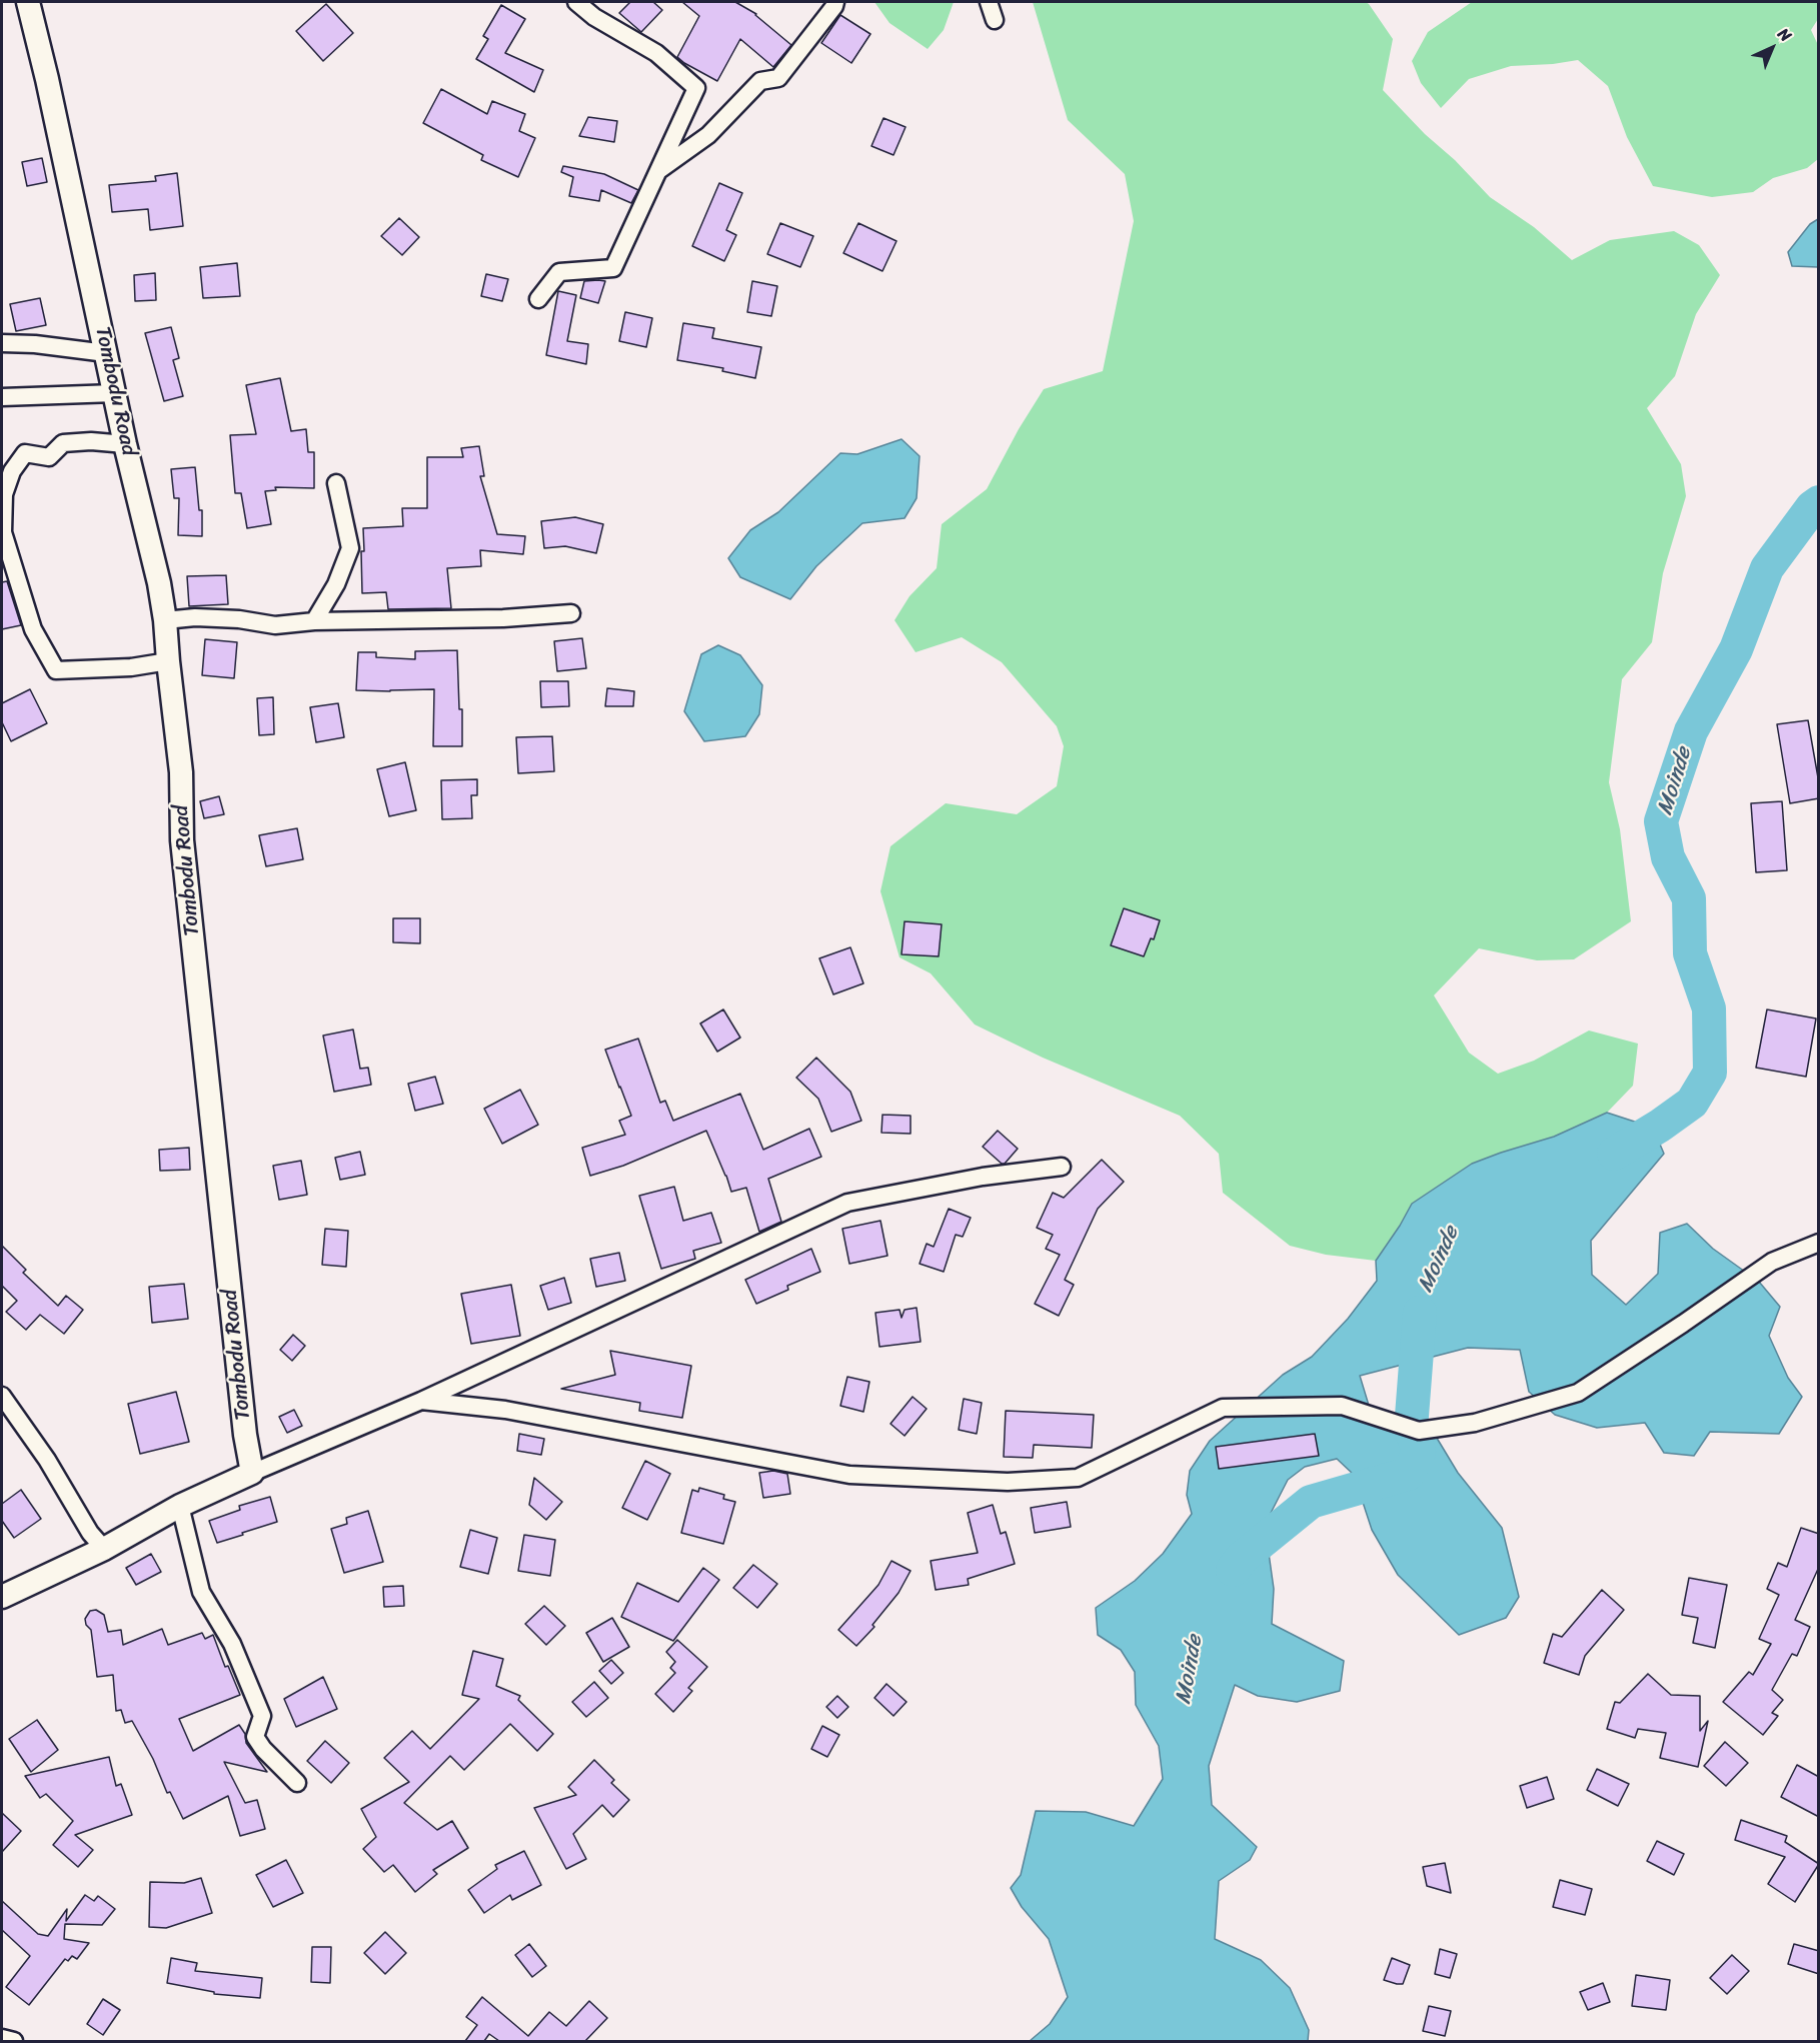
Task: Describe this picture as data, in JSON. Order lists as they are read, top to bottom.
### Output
{
  "streets": {
    "main road": ["Tombodu Road"]
  },
  "water": ["Moinde"],
  "north": "top right"
}
